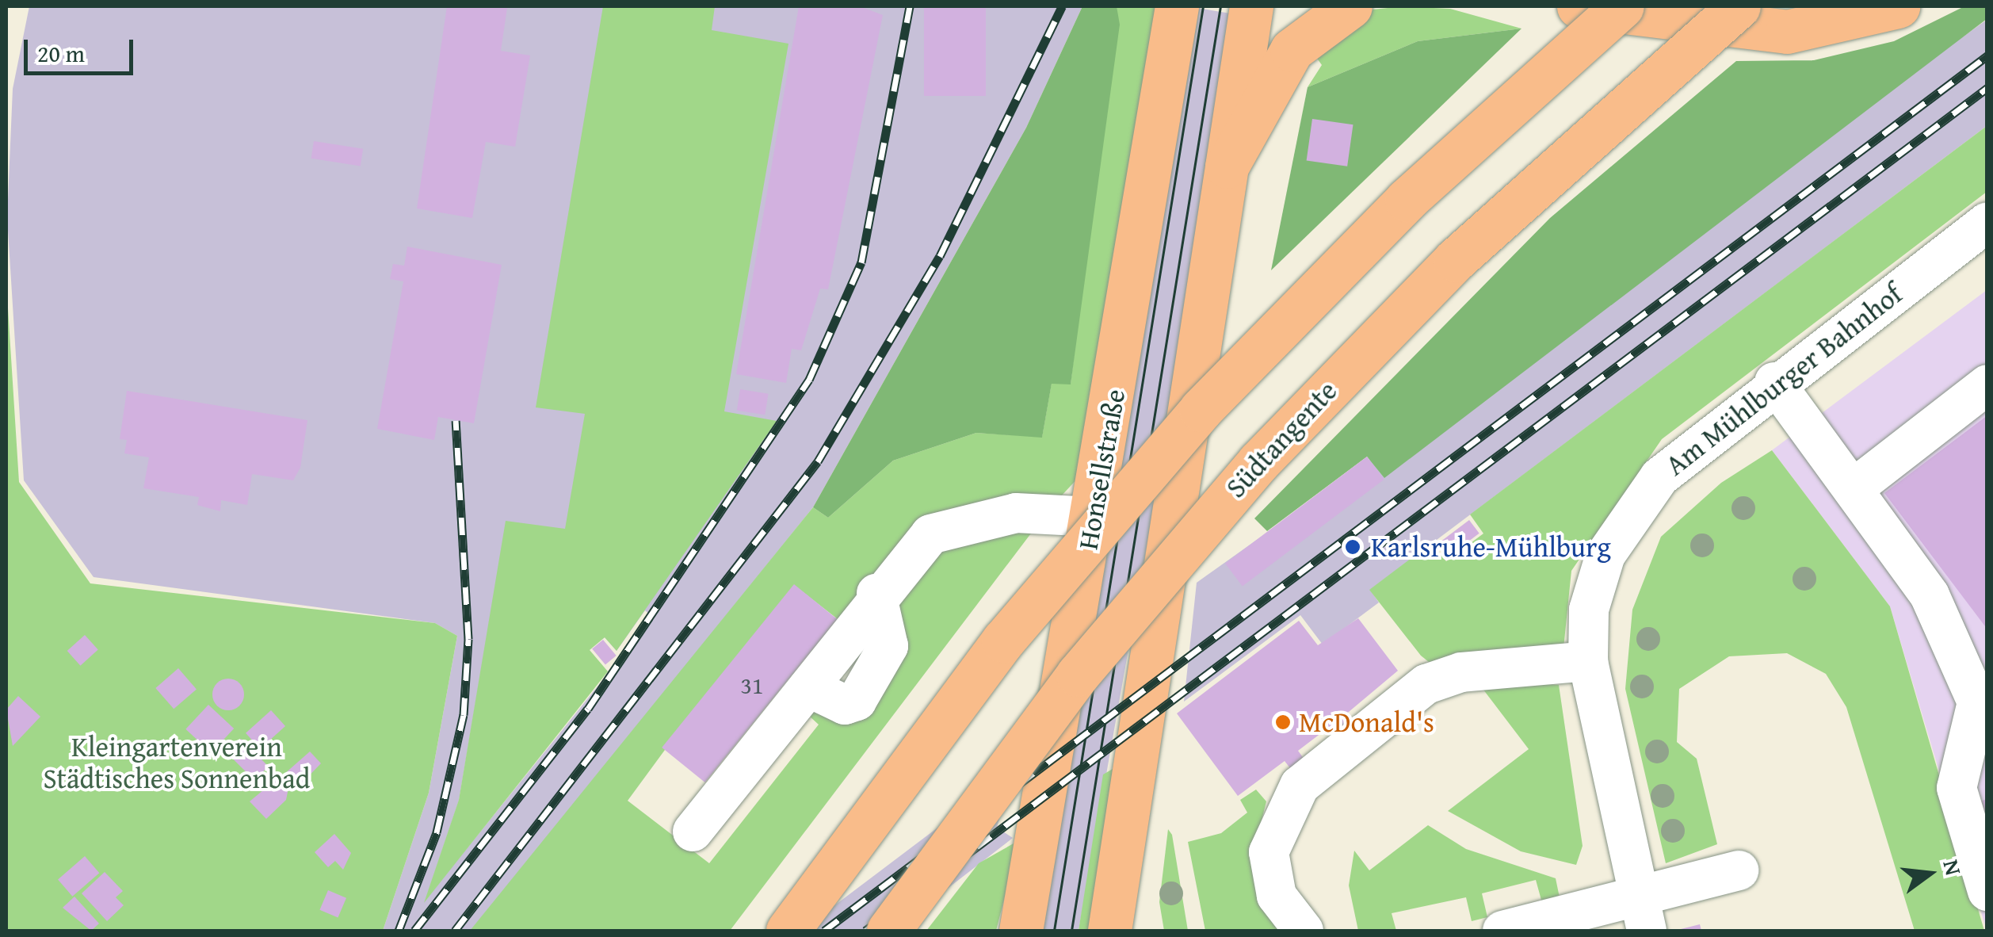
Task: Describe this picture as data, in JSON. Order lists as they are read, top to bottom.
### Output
{
  "streets": {
    "main road": ["Südtangente", "Honsellstraße"],
    "street": ["Am Mühlburger Bahnhof"]
  },
  "parks": ["Kleingartenverein Städtisches Sonnenbad"],
  "places": ["Karlsruhe-Mühlburg", "McDonald's"],
  "house_numbers": ["31"],
  "scale_bar": "20 m",
  "north": "right"
}
